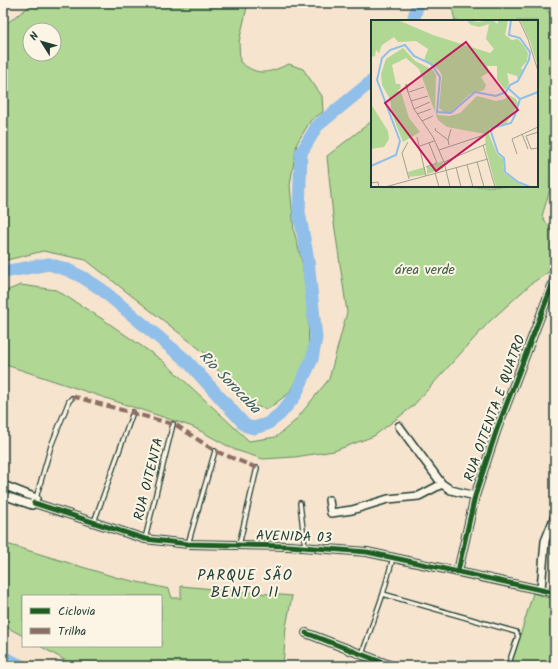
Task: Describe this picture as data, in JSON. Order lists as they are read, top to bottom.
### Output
{
  "streets": {
    "street": ["RUA OITENTA E QUATRO", "AVENIDA 03"],
    "lane": ["RUA OITENTA"]
  },
  "crossings": [
    ["RUA OITENTA E QUATRO", "AVENIDA 03"],
    ["RUA OITENTA", "AVENIDA 03"]
  ],
  "districts": ["PARQUE SÃO BENTO II"],
  "water": ["Rio Sorocaba"],
  "parks": ["área verde"],
  "legend": ["Ciclovia", "Trilha"],
  "north": "top left"
}
